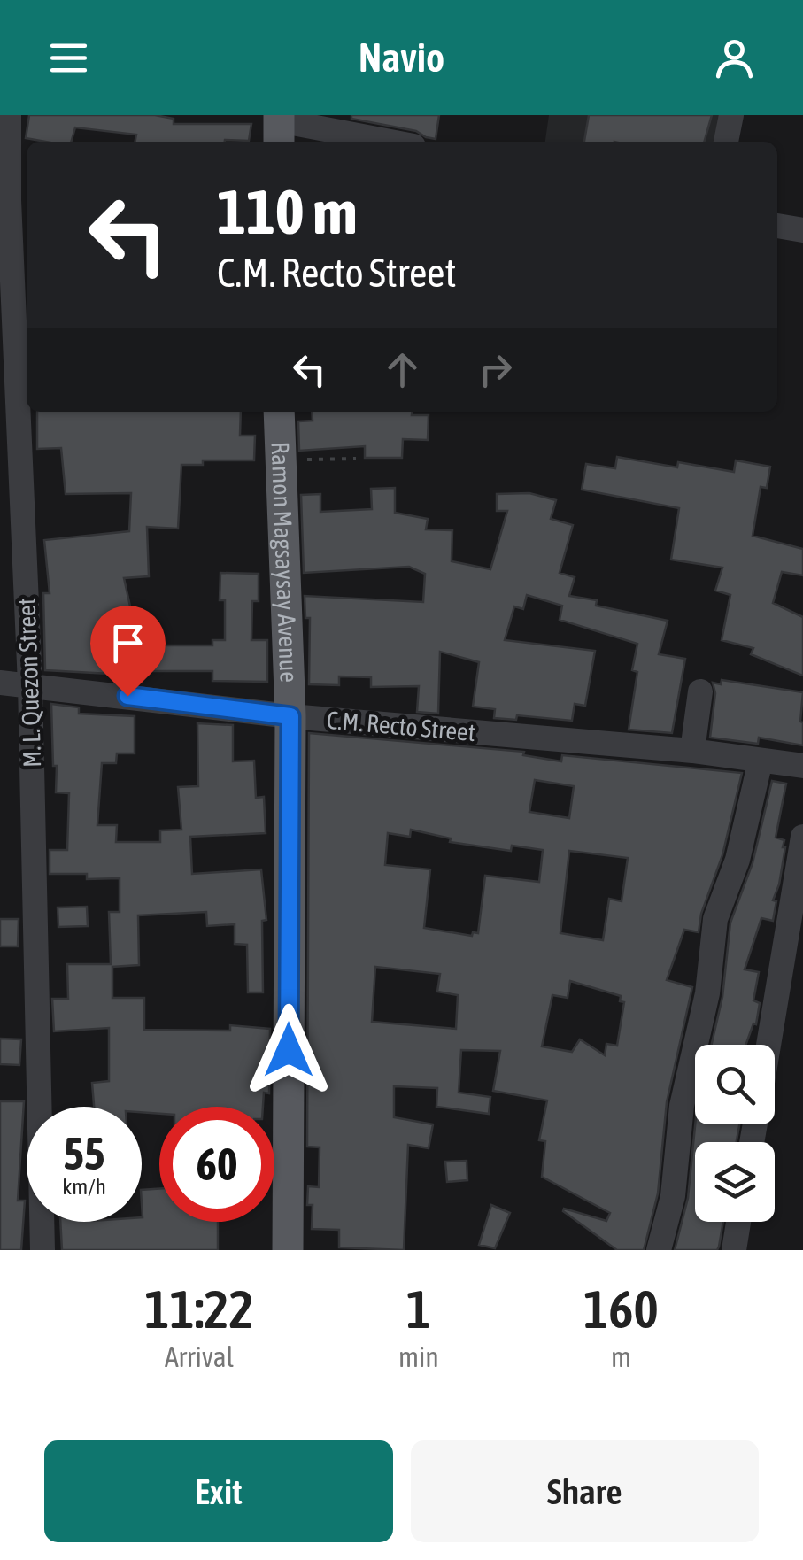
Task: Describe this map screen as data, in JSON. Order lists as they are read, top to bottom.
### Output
{
  "streets": {
    "main road": ["Ramon Magsaysay Avenue"],
    "street": ["M. L. Quezon Street", "C.M. Recto Street"]
  },
  "crossings": [
    ["Ramon Magsaysay Avenue", "C.M. Recto Street"],
    ["M. L. Quezon Street", "C.M. Recto Street"]
  ],
  "page": {
    "header": "Navio",
    "turn": ["110 m", "C.M. Recto Street"],
    "speed": "55 km/h",
    "limit": "60",
    "eta": [
      "11:22",
      "Arrival",
      "1",
      "min",
      "160",
      "m"
    ],
    "buttons": ["Exit", "Share"]
  }
}
